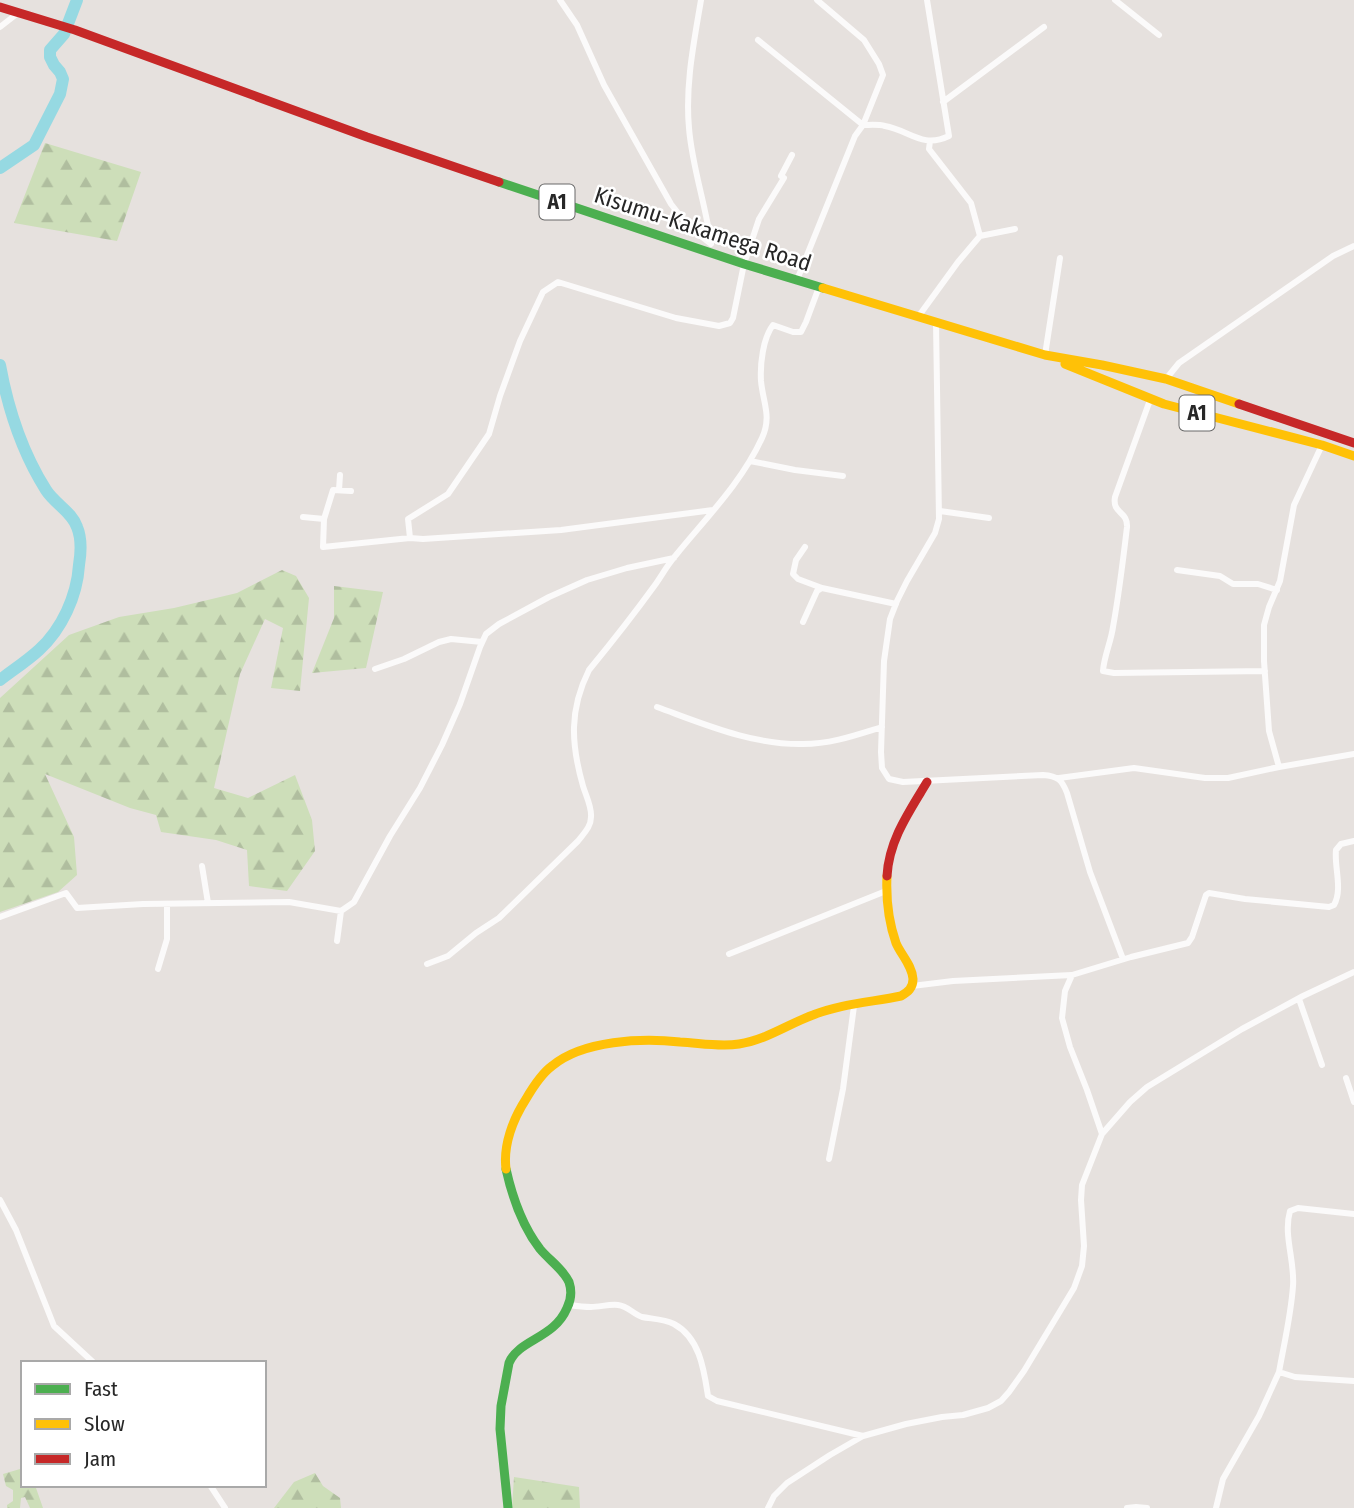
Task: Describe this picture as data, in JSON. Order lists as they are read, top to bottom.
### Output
{
  "streets": {
    "main road": ["A1", "Kisumu-Kakamega Road"]
  },
  "crossings": [
    ["A1", "Kisumu-Kakamega Road"]
  ],
  "legend": ["Fast", "Slow", "Jam"]
}
